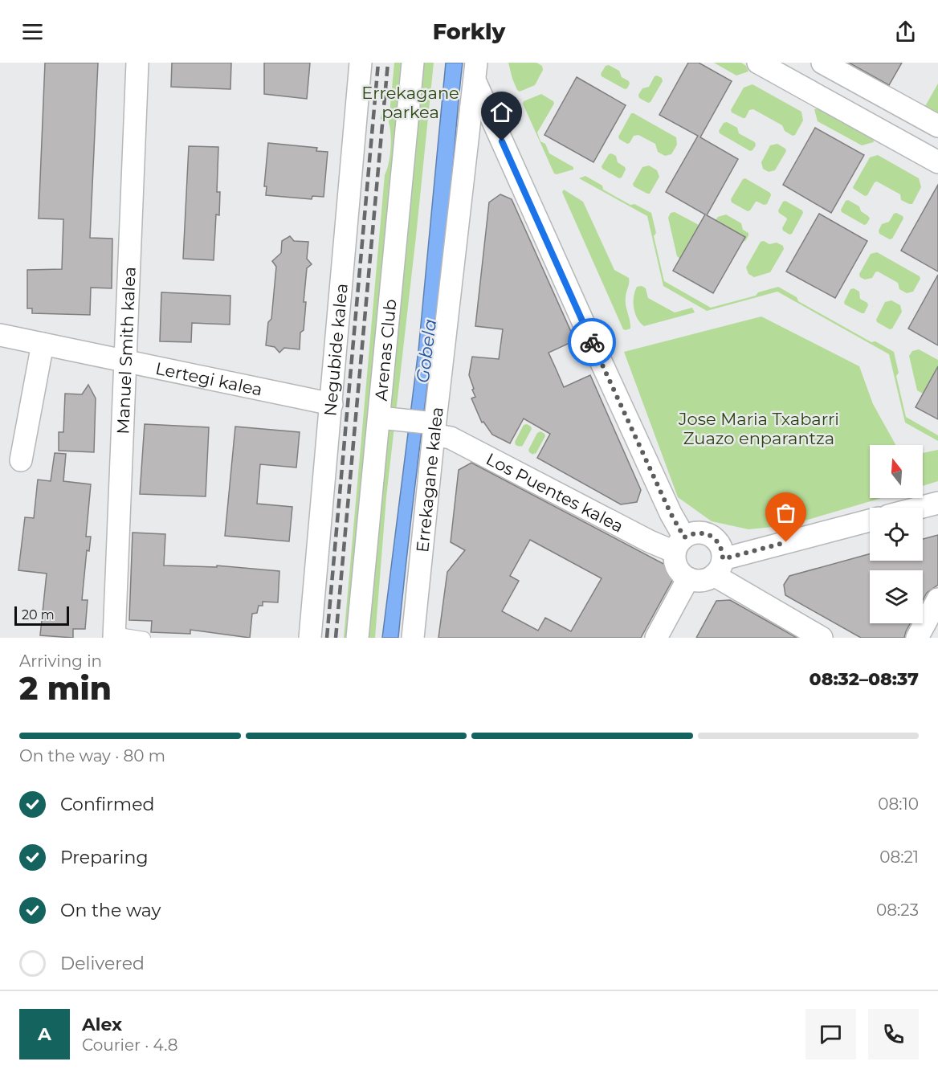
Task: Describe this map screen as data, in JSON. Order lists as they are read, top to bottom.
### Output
{
  "streets": {
    "street": [
      "Manuel Smith kalea",
      "Negubide kalea",
      "Arenas Club",
      "Lertegi kalea",
      "Errekagane kalea",
      "Los Puentes kalea"
    ]
  },
  "crossings": [
    ["Manuel Smith kalea", "Lertegi kalea"],
    ["Negubide kalea", "Lertegi kalea"],
    ["Arenas Club", "Los Puentes kalea"],
    ["Errekagane kalea", "Los Puentes kalea"]
  ],
  "water": ["Gobela"],
  "parks": ["Errekagane parkea", "Jose Maria Txabarri Zuazo enparantza"],
  "scale_bar": "20 m",
  "north": "top",
  "page": {
    "header": "Forkly",
    "scale": "20 m",
    "heading": ["2 min", "Arriving in", "08:32–08:37"],
    "panel": ["Alex", "Courier · 4.8"],
    "bar": "On the way · 80 m",
    "list": [
      ["Confirmed", "08:10"],
      ["Preparing", "08:21"],
      ["On the way", "08:23"],
      "Delivered"
    ],
    "round": "A"
  }
}
